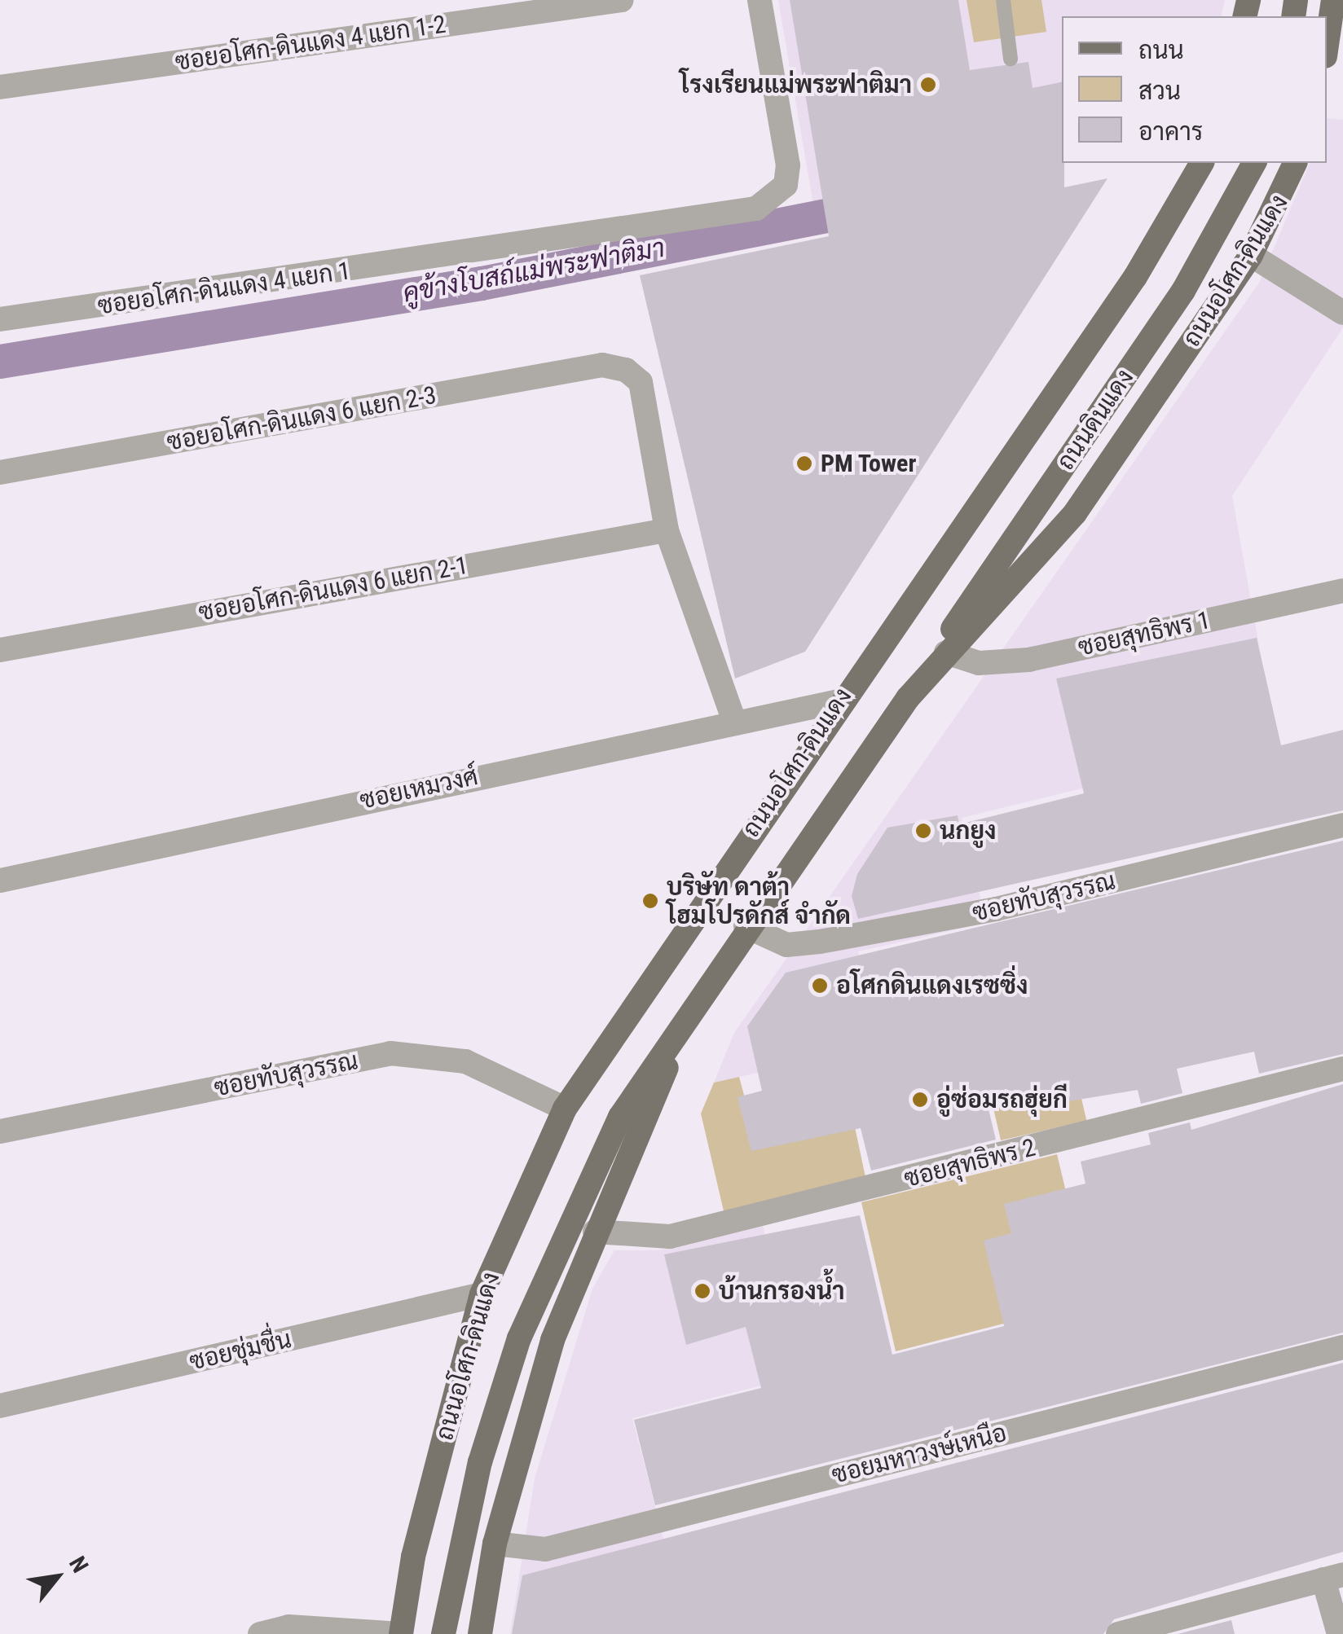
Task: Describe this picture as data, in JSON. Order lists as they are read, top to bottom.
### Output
{
  "streets": {
    "main road": ["ถนนอโศก-ดินแดง", "ถนนดินแดง"],
    "street": [
      "ซอยอโศก-ดินแดง 4 แยก 1-2",
      "ซอยอโศก-ดินแดง 4 แยก 1",
      "ซอยอโศก-ดินแดง 6 แยก 2-3",
      "ซอยอโศก-ดินแดง 6 แยก 2-1",
      "ซอยสุทธิพร 1",
      "ซอยเหมวงศ์",
      "ซอยทับสุวรรณ",
      "ซอยสุทธิพร 2",
      "ซอยชุ่มชื่น",
      "ซอยมหาวงษ์เหนือ"
    ]
  },
  "crossings": [
    ["ถนนอโศก-ดินแดง", "ถนนดินแดง"],
    ["ถนนอโศก-ดินแดง", "ซอยสุทธิพร 1"],
    ["ถนนอโศก-ดินแดง", "ซอยเหมวงศ์"],
    ["ถนนอโศก-ดินแดง", "ซอยทับสุวรรณ"],
    ["ถนนอโศก-ดินแดง", "ซอยสุทธิพร 2"],
    ["ถนนอโศก-ดินแดง", "ซอยชุ่มชื่น"],
    ["ถนนอโศก-ดินแดง", "ซอยมหาวงษ์เหนือ"],
    ["ซอยอโศก-ดินแดง 6 แยก 2-3", "ซอยอโศก-ดินแดง 6 แยก 2-1"],
    ["ถนนดินแดง", "ซอยสุทธิพร 1"]
  ],
  "water": ["คูข้างโบสถ์แม่พระฟาติมา"],
  "places": [
    "โรงเรียนแม่พระฟาติมา",
    "PM Tower",
    "นกยูง",
    "บริษัท ดาต้า โฮมโปรดักส์ จำกัด",
    "อโศกดินแดงเรซซิ่ง",
    "อู่ซ่อมรถฮุ่ยกี",
    "บ้านกรองน้ำ"
  ],
  "legend": ["ถนน", "สวน", "อาคาร"],
  "north": "top right"
}
